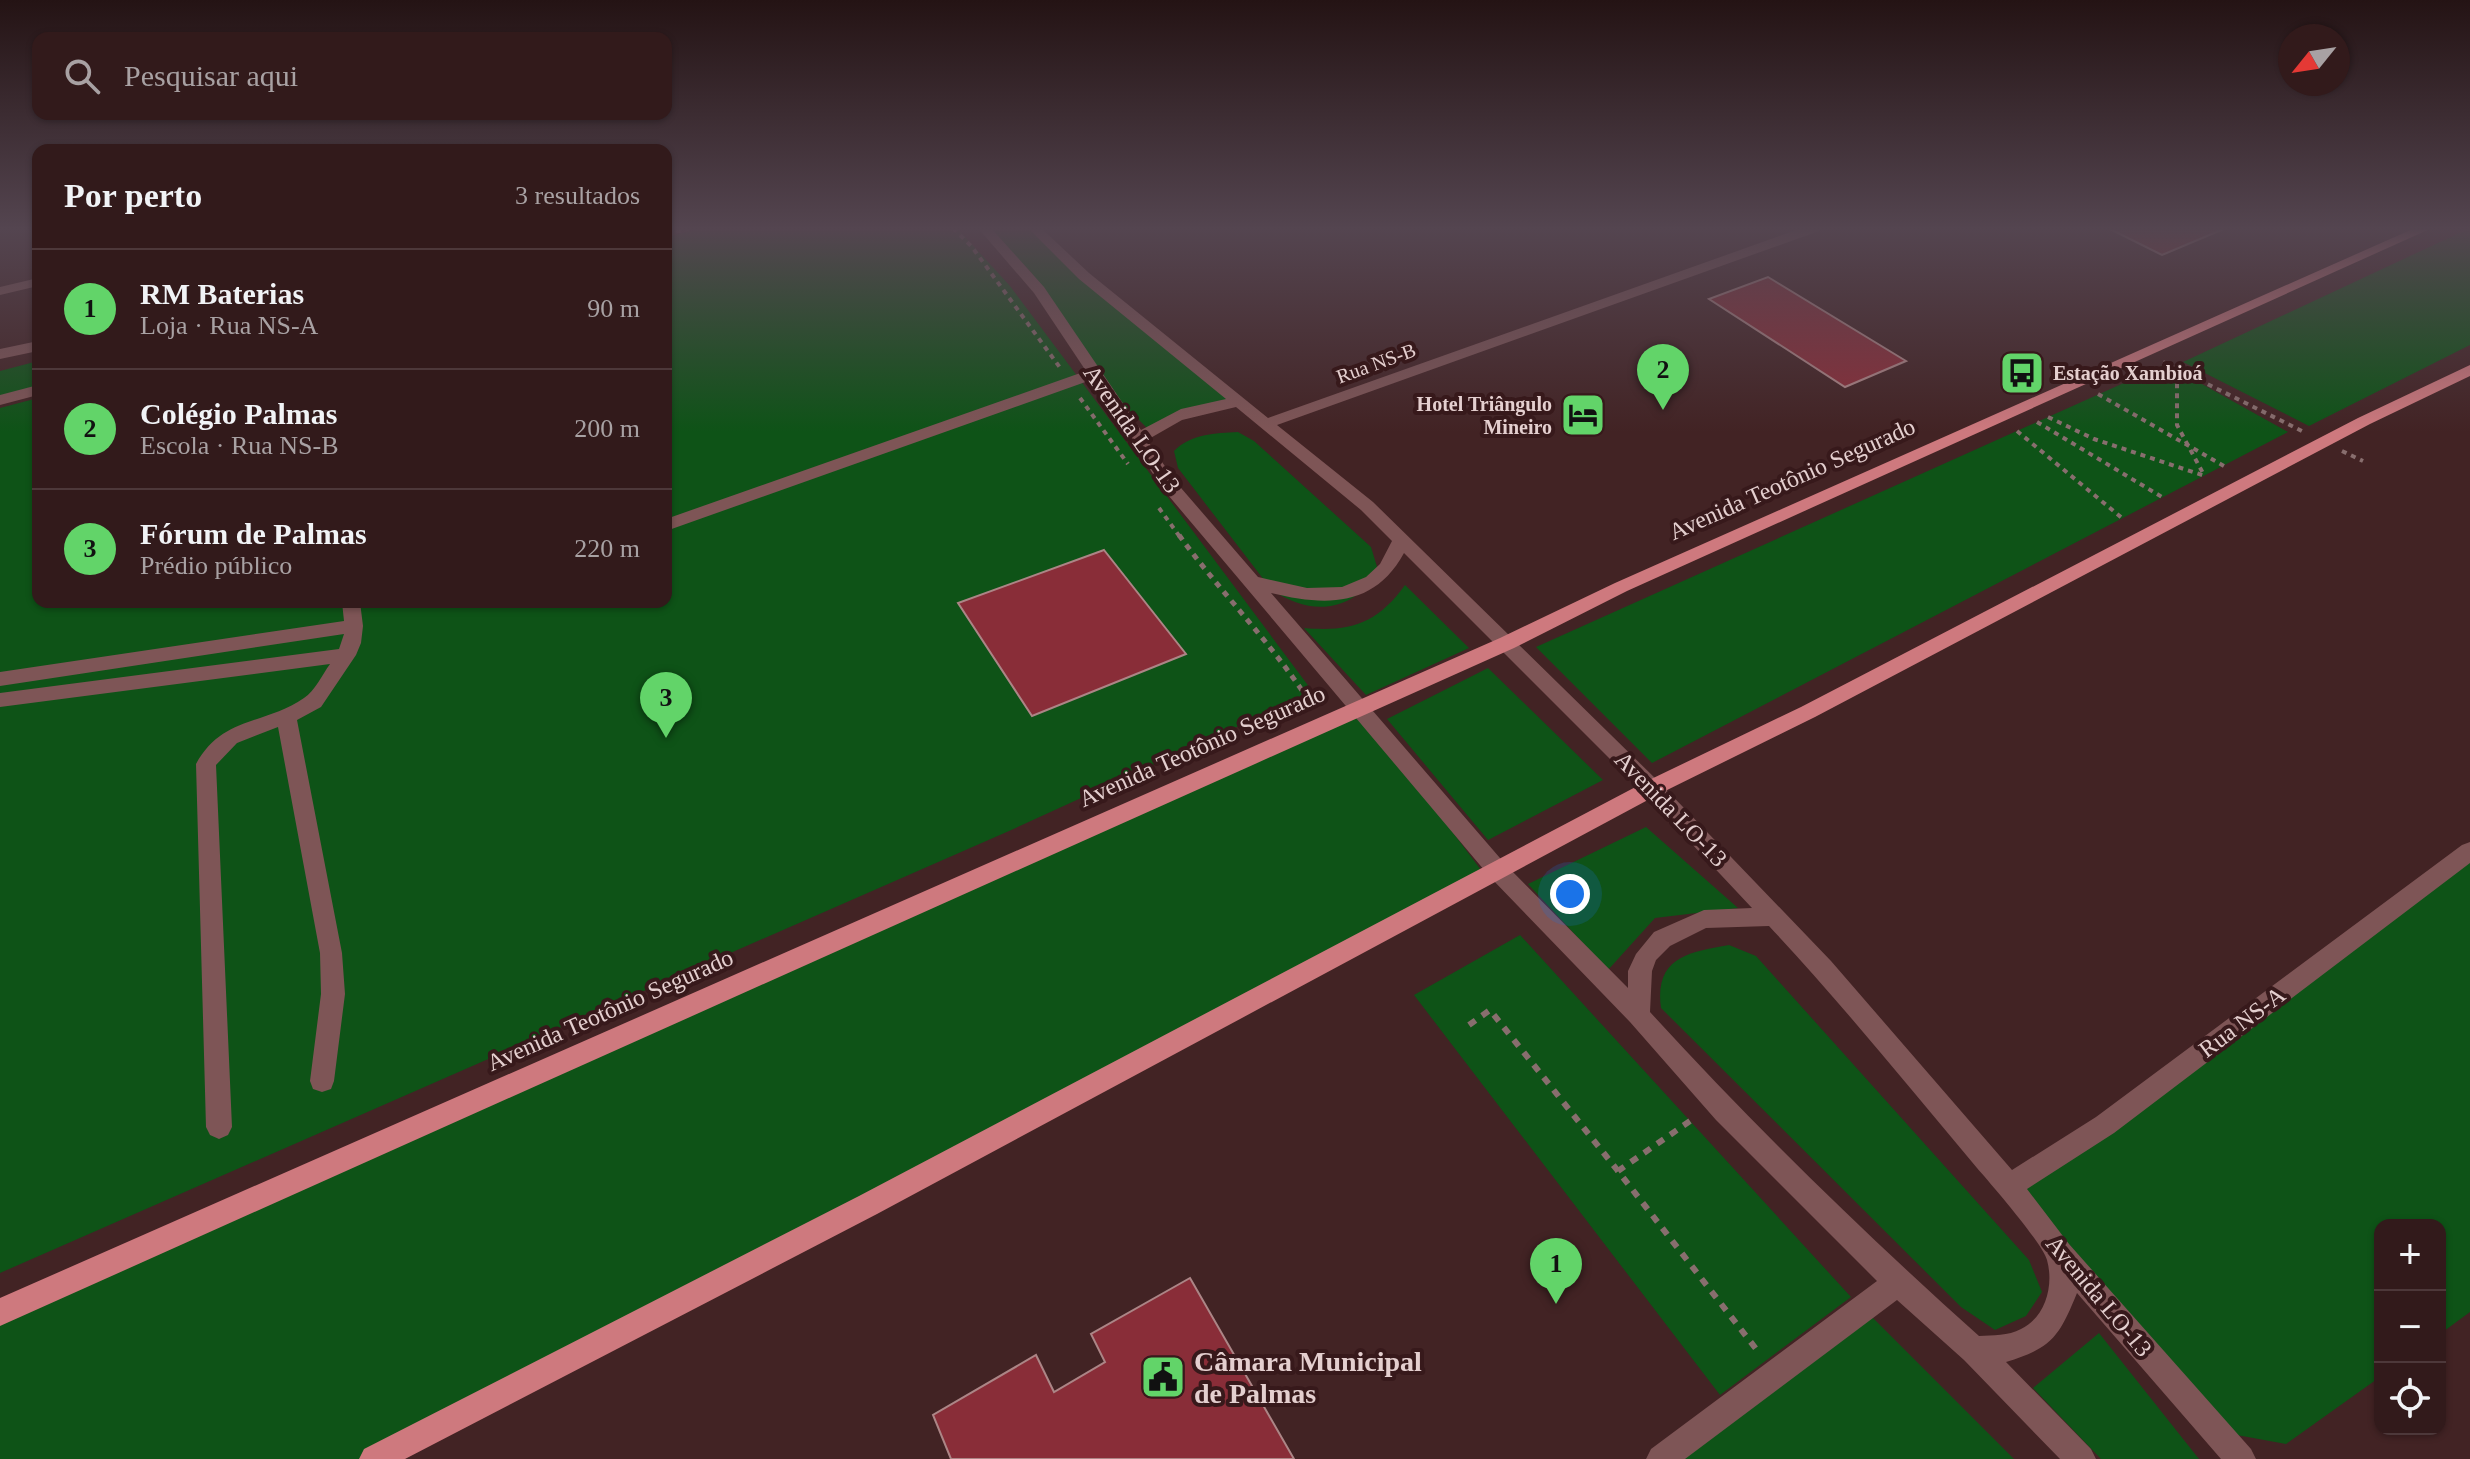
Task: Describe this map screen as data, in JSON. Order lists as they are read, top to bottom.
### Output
{
  "streets": {
    "main road": ["Avenida Teotônio Segurado"],
    "street": ["Rua NS-B", "Avenida LO-13", "Rua NS-A"]
  },
  "crossings": [
    ["Rua NS-B", "Avenida LO-13"],
    ["Avenida LO-13", "Avenida Teotônio Segurado"],
    ["Avenida LO-13", "Rua NS-A"]
  ],
  "places": {
    "bus stop": ["Estação Xambioá"],
    "hotel": ["Hotel Triângulo Mineiro"],
    "public building": ["Câmara Municipal de Palmas"]
  },
  "north": "bottom left",
  "page": {
    "search": "Pesquisar aqui",
    "heading": ["Por perto", "3 resultados"],
    "list": [
      {
        "mark": "1",
        "name": "RM Baterias",
        "note": "Loja · Rua NS-A",
        "value": "90 m"
      },
      {
        "mark": "2",
        "name": "Colégio Palmas",
        "note": "Escola · Rua NS-B",
        "value": "200 m"
      },
      {
        "mark": "3",
        "name": "Fórum de Palmas",
        "note": "Prédio público",
        "value": "220 m"
      }
    ],
    "pins": ["2", "3", "1"],
    "map_buttons": ["+", "−"]
  }
}
